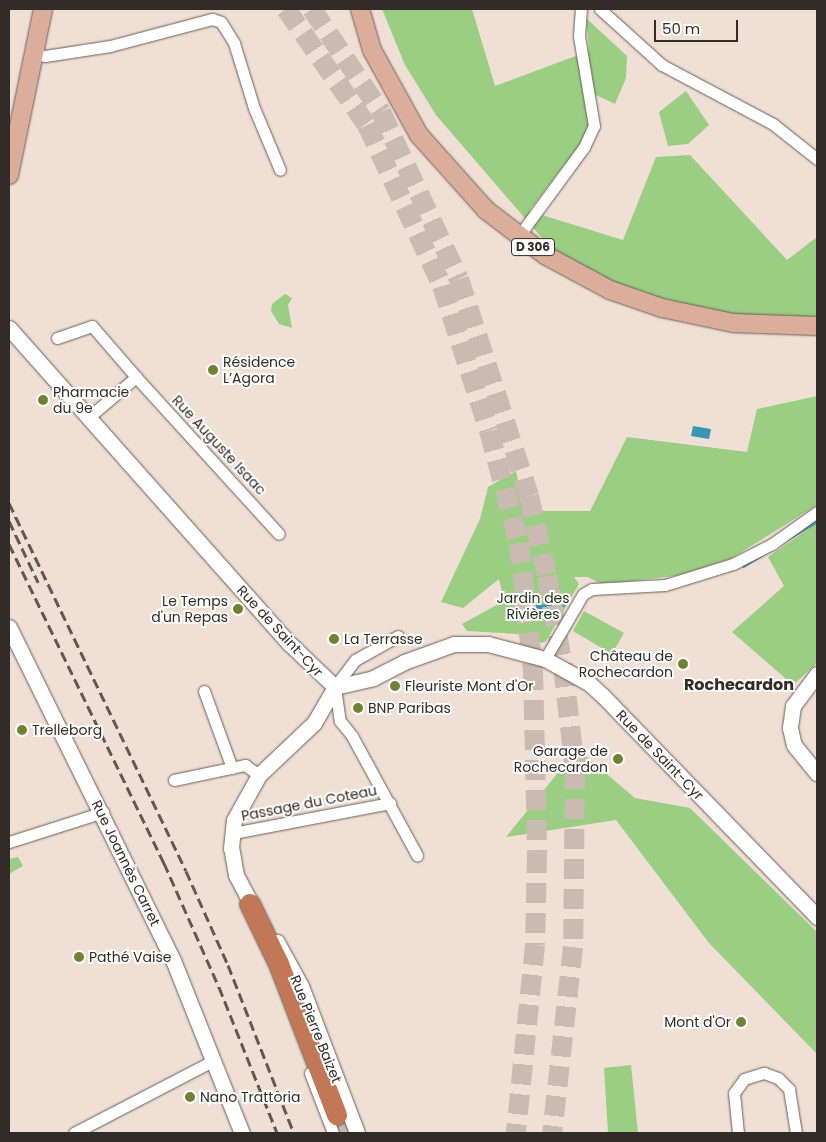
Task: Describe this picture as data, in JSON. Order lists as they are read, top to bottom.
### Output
{
  "streets": {
    "main road": [
      "D 306",
      "Rue de Saint-Cyr",
      "Rue Joannès Carret",
      "Rue Pierre Baizet"
    ],
    "street": ["Rue Auguste Isaac", "Passage du Coteau"]
  },
  "crossings": [
    ["Rue de Saint-Cyr", "Rue Pierre Baizet"],
    ["Passage du Coteau", "Rue Pierre Baizet"]
  ],
  "districts": ["Rochecardon"],
  "parks": ["Jardin des Rivières"],
  "places": [
    "Résidence L’Agora",
    "Pharmacie du 9e",
    "Le Temps d'un Repas",
    "La Terrasse",
    "Château de Rochecardon",
    "Fleuriste Mont d'Or",
    "BNP Paribas",
    "Trelleborg",
    "Garage de Rochecardon",
    "Pathé Vaise",
    "Mont d'Or",
    "Nano Trattoria"
  ],
  "scale_bar": "50 m"
}
